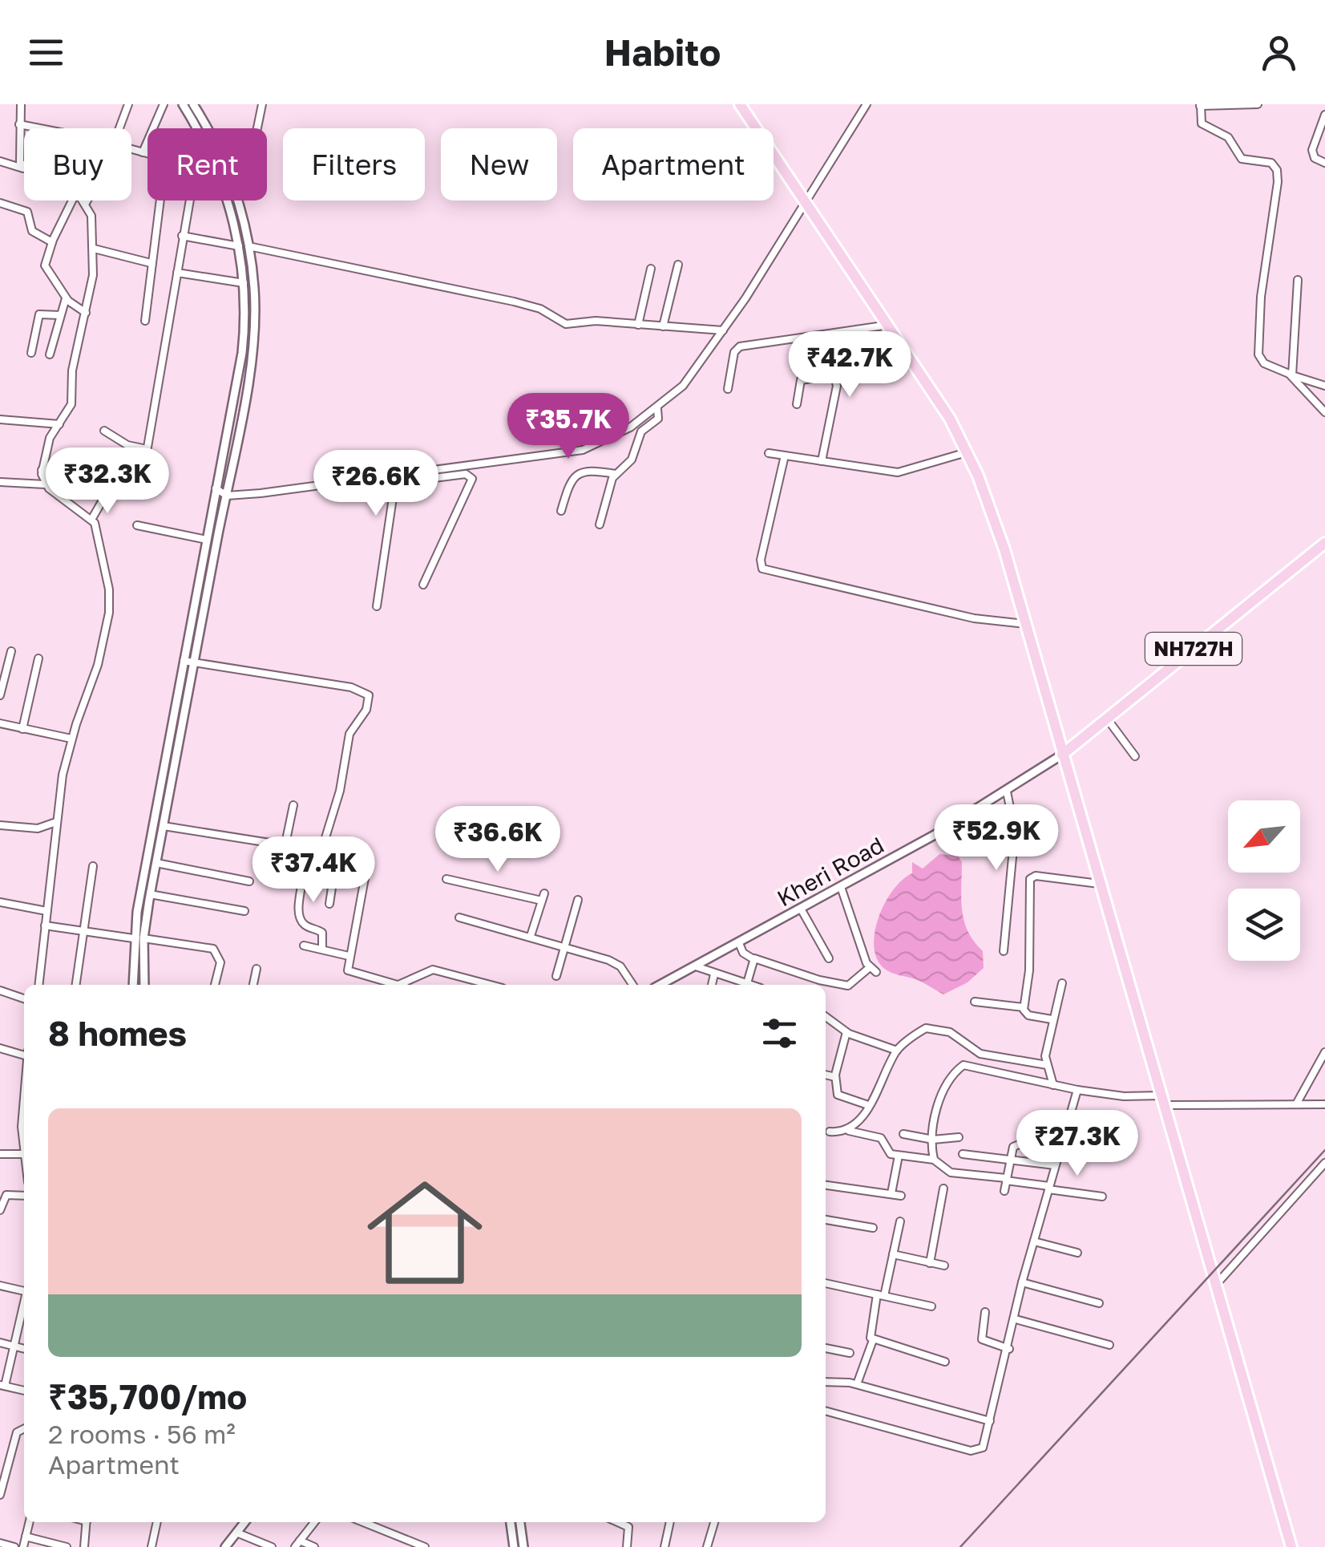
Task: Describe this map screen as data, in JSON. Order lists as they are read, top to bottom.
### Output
{
  "streets": {
    "highway": ["NH727H"],
    "street": ["Kheri Road"]
  },
  "crossings": [
    ["NH727H", "Kheri Road"]
  ],
  "north": "bottom left",
  "page": {
    "header": "Habito",
    "chip": [
      "Buy",
      "Rent",
      "Filters",
      "New",
      "Apartment"
    ],
    "price": [
      "₹42.7K",
      "₹35.7K",
      "₹32.3K",
      "₹26.6K",
      "₹52.9K",
      "₹36.6K",
      "₹37.4K",
      "₹27.3K"
    ],
    "heading": "8 homes",
    "list": [
      {
        "name": "₹35,700/mo",
        "note": "2 rooms · 56 m² · Apartment"
      }
    ]
  }
}
